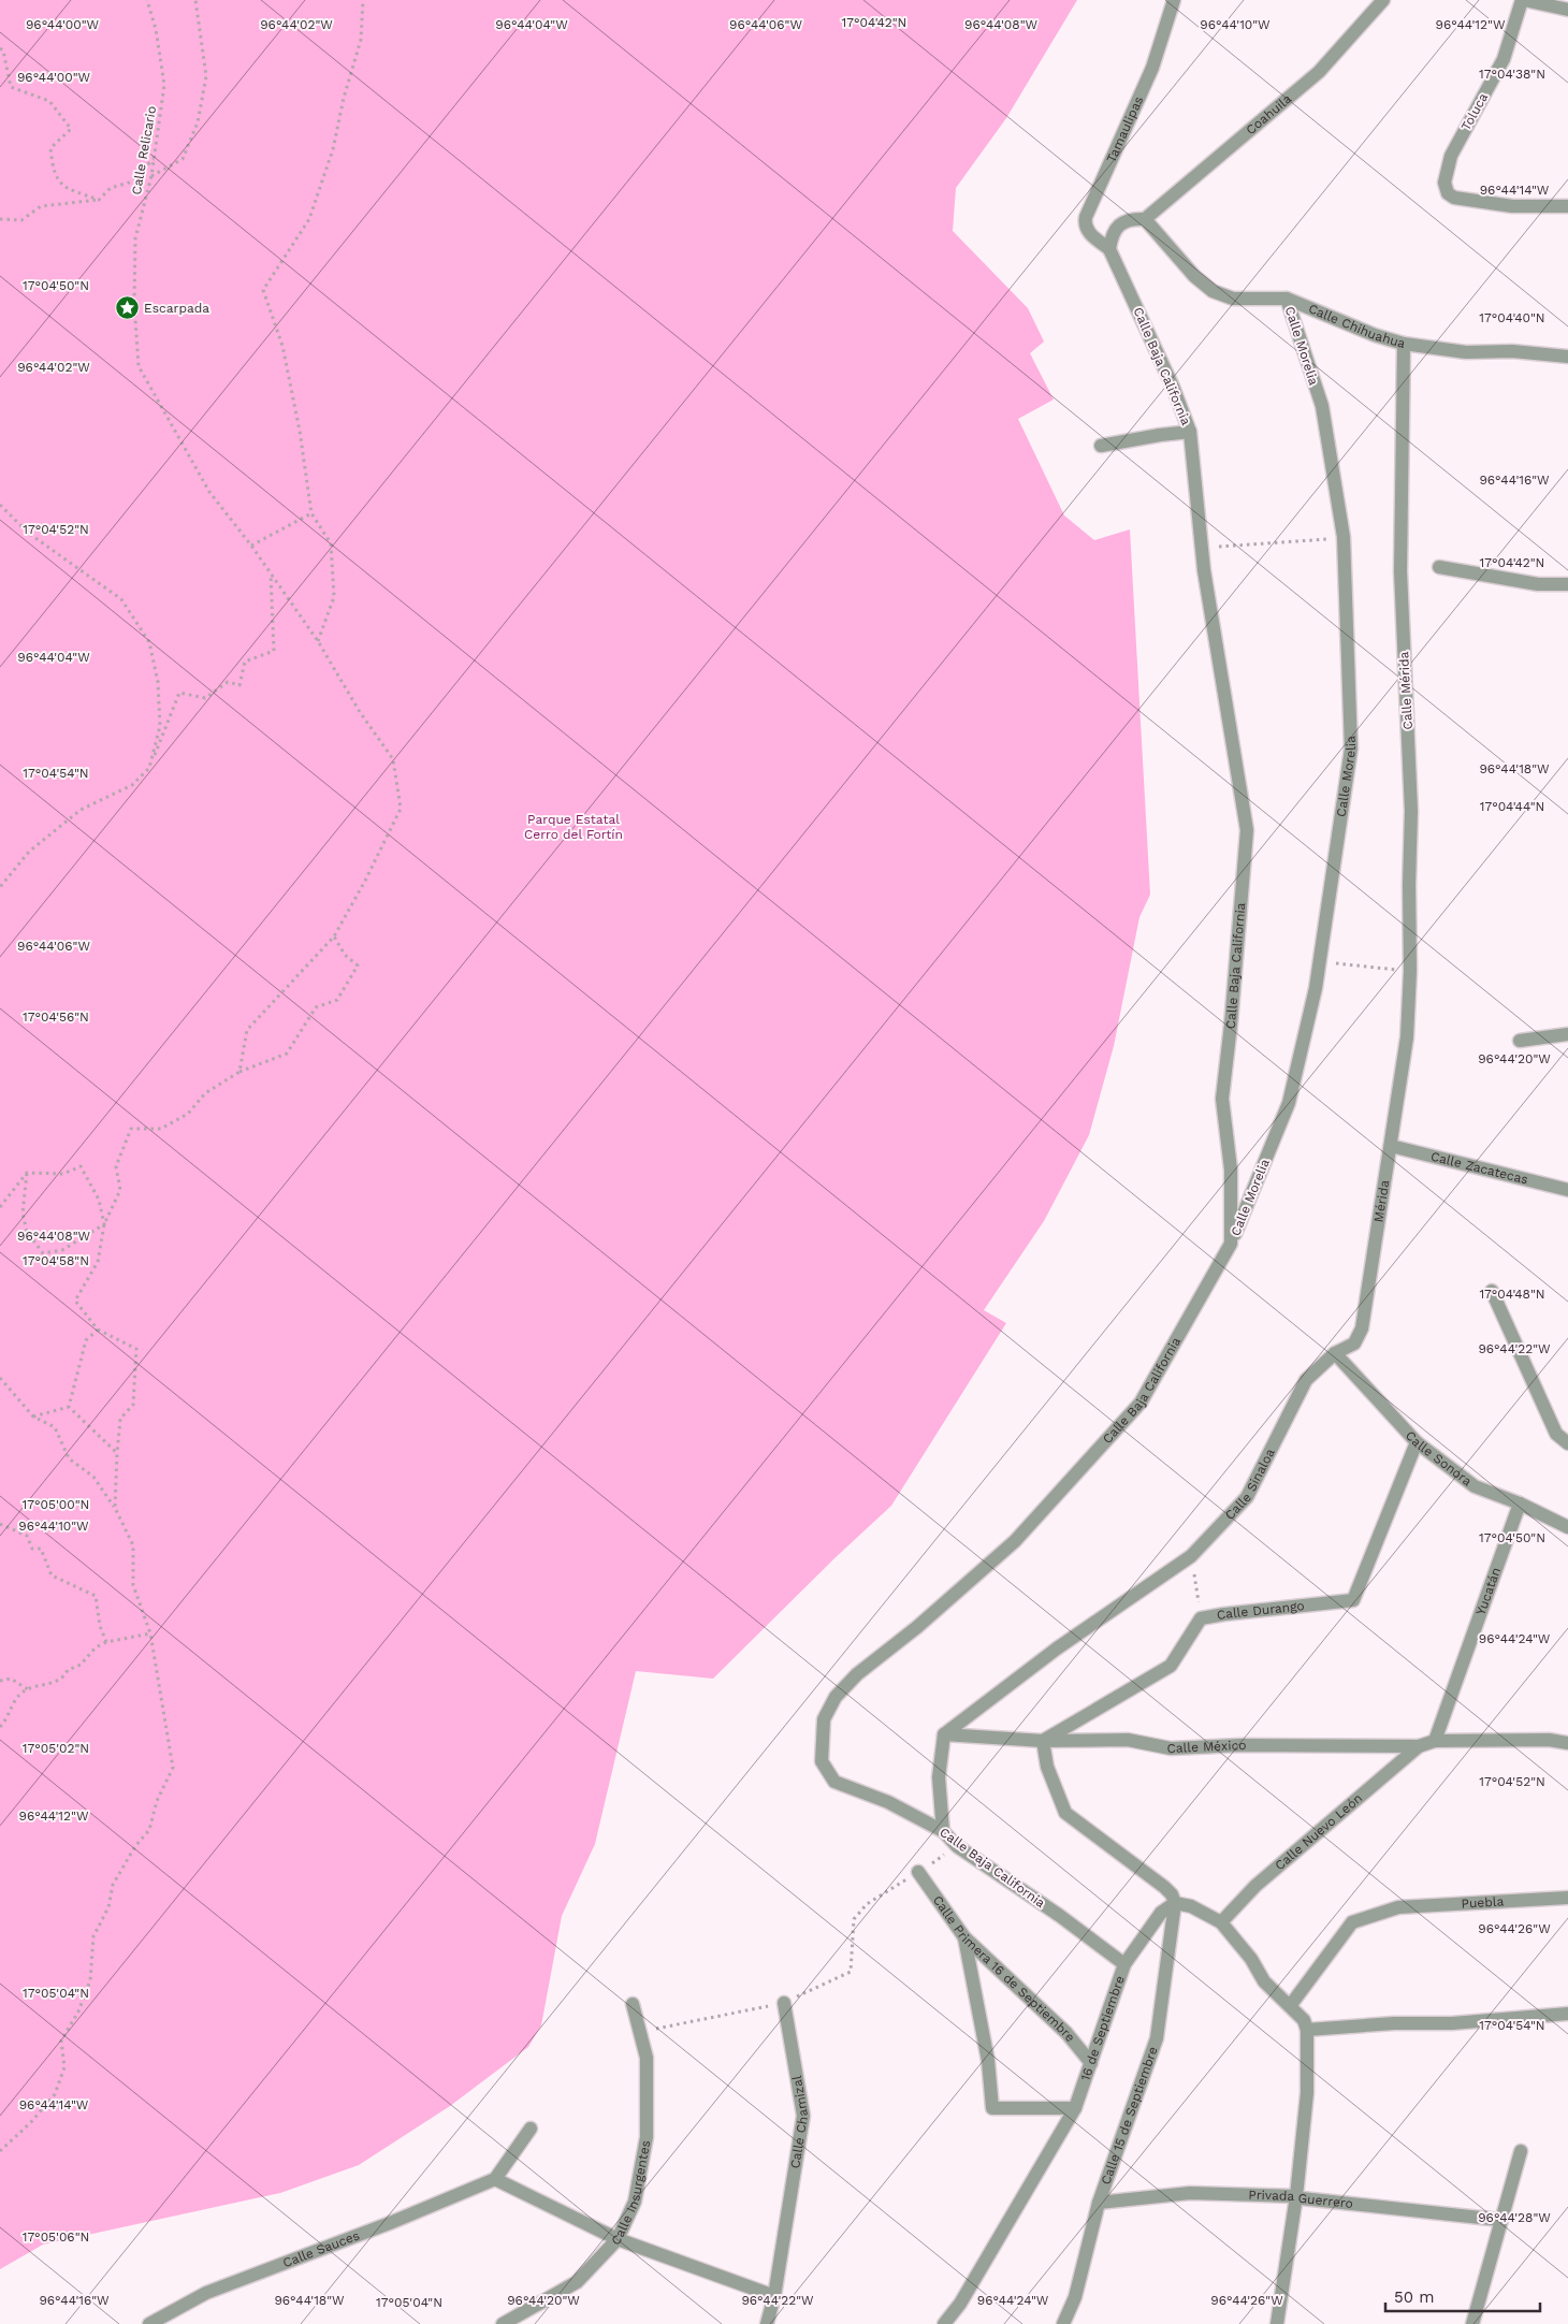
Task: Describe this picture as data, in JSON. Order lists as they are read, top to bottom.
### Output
{
  "streets": {
    "street": [
      "Toluca",
      "Coahuila",
      "Tamaulipas",
      "Calle Chihuahua",
      "Calle Morelia",
      "Calle Baja California",
      "Calle Mérida",
      "Calle Zacatecas",
      "Mérida",
      "Calle Sonora",
      "Calle Sinaloa",
      "Yucatán",
      "Calle Durango",
      "Calle México",
      "Calle Nuevo León",
      "Puebla",
      "Calle Primera 16 de Septiembre",
      "16 de Septiembre",
      "Calle 15 de Septiembre",
      "Calle Chamizal",
      "Calle Insurgentes",
      "Privada Guerrero",
      "Calle Sauces"
    ],
    "path": ["Calle Relicario"]
  },
  "crossings": [
    ["Coahuila", "Calle Chihuahua"],
    ["Tamaulipas", "Calle Baja California"],
    ["Calle Chihuahua", "Calle Morelia"],
    ["Calle Chihuahua", "Calle Mérida"],
    ["Calle Morelia", "Calle Baja California"],
    ["Calle Baja California", "16 de Septiembre"],
    ["Calle Mérida", "Mérida"],
    ["Calle Zacatecas", "Mérida"],
    ["Mérida", "Calle Sonora"],
    ["Mérida", "Calle Sinaloa"],
    ["Calle Sonora", "Calle Sinaloa"],
    ["Calle Sonora", "Yucatán"],
    ["Calle Sonora", "Calle Durango"],
    ["Calle Sinaloa", "Calle México"],
    ["Yucatán", "Calle México"],
    ["Calle Durango", "Calle México"],
    ["Calle México", "Calle Nuevo León"],
    ["Calle Primera 16 de Septiembre", "16 de Septiembre"],
    ["16 de Septiembre", "Calle 15 de Septiembre"],
    ["Calle 15 de Septiembre", "Privada Guerrero"]
  ],
  "parks": ["Parque Estatal Cerro del Fortín"],
  "places": {
    "place": ["Escarpada"]
  },
  "scale_bar": "50 m",
  "coordinates": [
    "17°04'42\"N",
    "96°44'00\"W",
    "96°44'02\"W",
    "96°44'04\"W",
    "96°44'06\"W",
    "96°44'08\"W",
    "96°44'10\"W",
    "96°44'12\"W",
    "17°04'38\"N",
    "96°44'14\"W",
    "17°04'50\"N",
    "17°04'40\"N",
    "96°44'16\"W",
    "17°04'52\"N",
    "96°44'18\"W",
    "17°04'54\"N",
    "17°04'44\"N",
    "17°04'56\"N",
    "96°44'20\"W",
    "17°04'58\"N",
    "17°04'48\"N",
    "96°44'22\"W",
    "17°05'00\"N",
    "96°44'24\"W",
    "17°05'02\"N",
    "96°44'26\"W",
    "17°05'04\"N",
    "96°44'28\"W",
    "17°05'06\"N"
  ]
}
